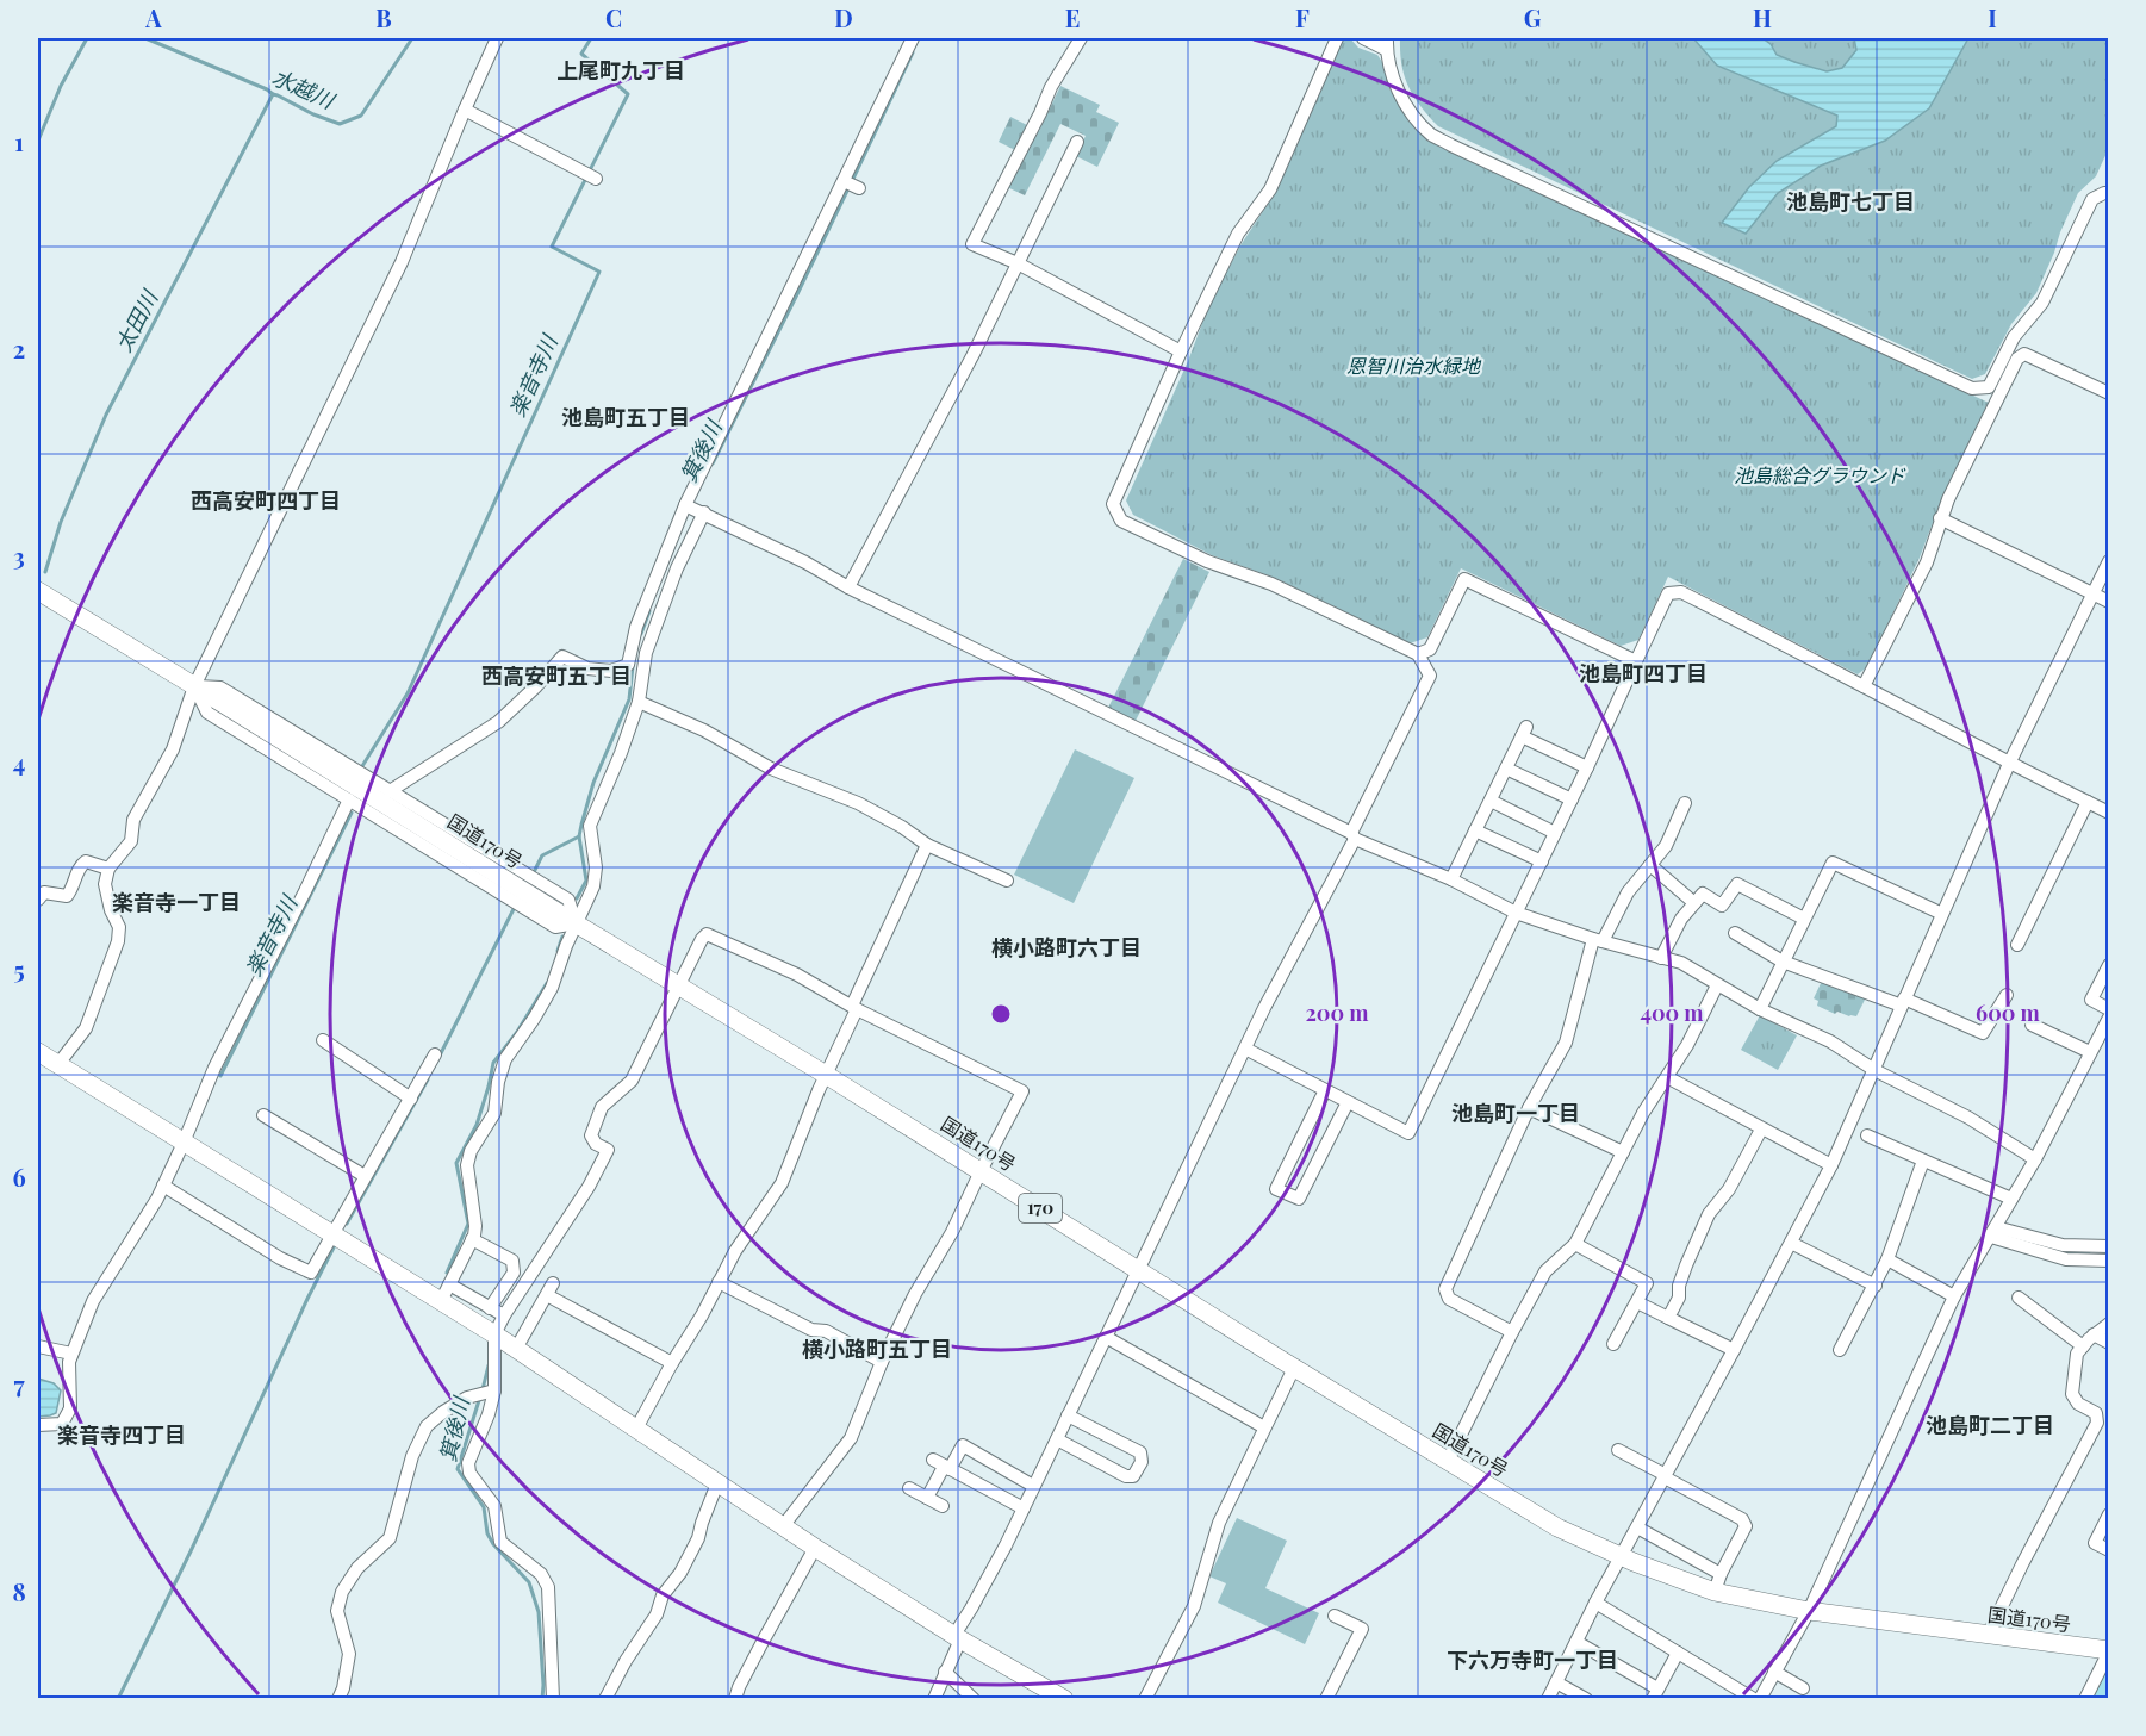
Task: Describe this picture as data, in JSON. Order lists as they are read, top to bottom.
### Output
{
  "streets": {
    "highway": ["国道170号", "170"]
  },
  "districts": [
    "上尾町九丁目",
    "池島町七丁目",
    "池島町五丁目",
    "西高安町四丁目",
    "池島町四丁目",
    "西高安町五丁目",
    "楽音寺一丁目",
    "横小路町六丁目",
    "池島町一丁目",
    "横小路町五丁目",
    "池島町二丁目",
    "楽音寺四丁目",
    "下六万寺町一丁目"
  ],
  "water": [
    "水越川",
    "太田川",
    "楽音寺川",
    "箕後川"
  ],
  "parks": ["恩智川治水緑地", "池島総合グラウンド"],
  "grid": {
    "columns": [
      "A",
      "B",
      "C",
      "D",
      "E",
      "F",
      "G",
      "H",
      "I"
    ],
    "rows": [
      "1",
      "2",
      "3",
      "4",
      "5",
      "6",
      "7",
      "8"
    ]
  },
  "rings": ["200 m", "400 m", "600 m"]
}
